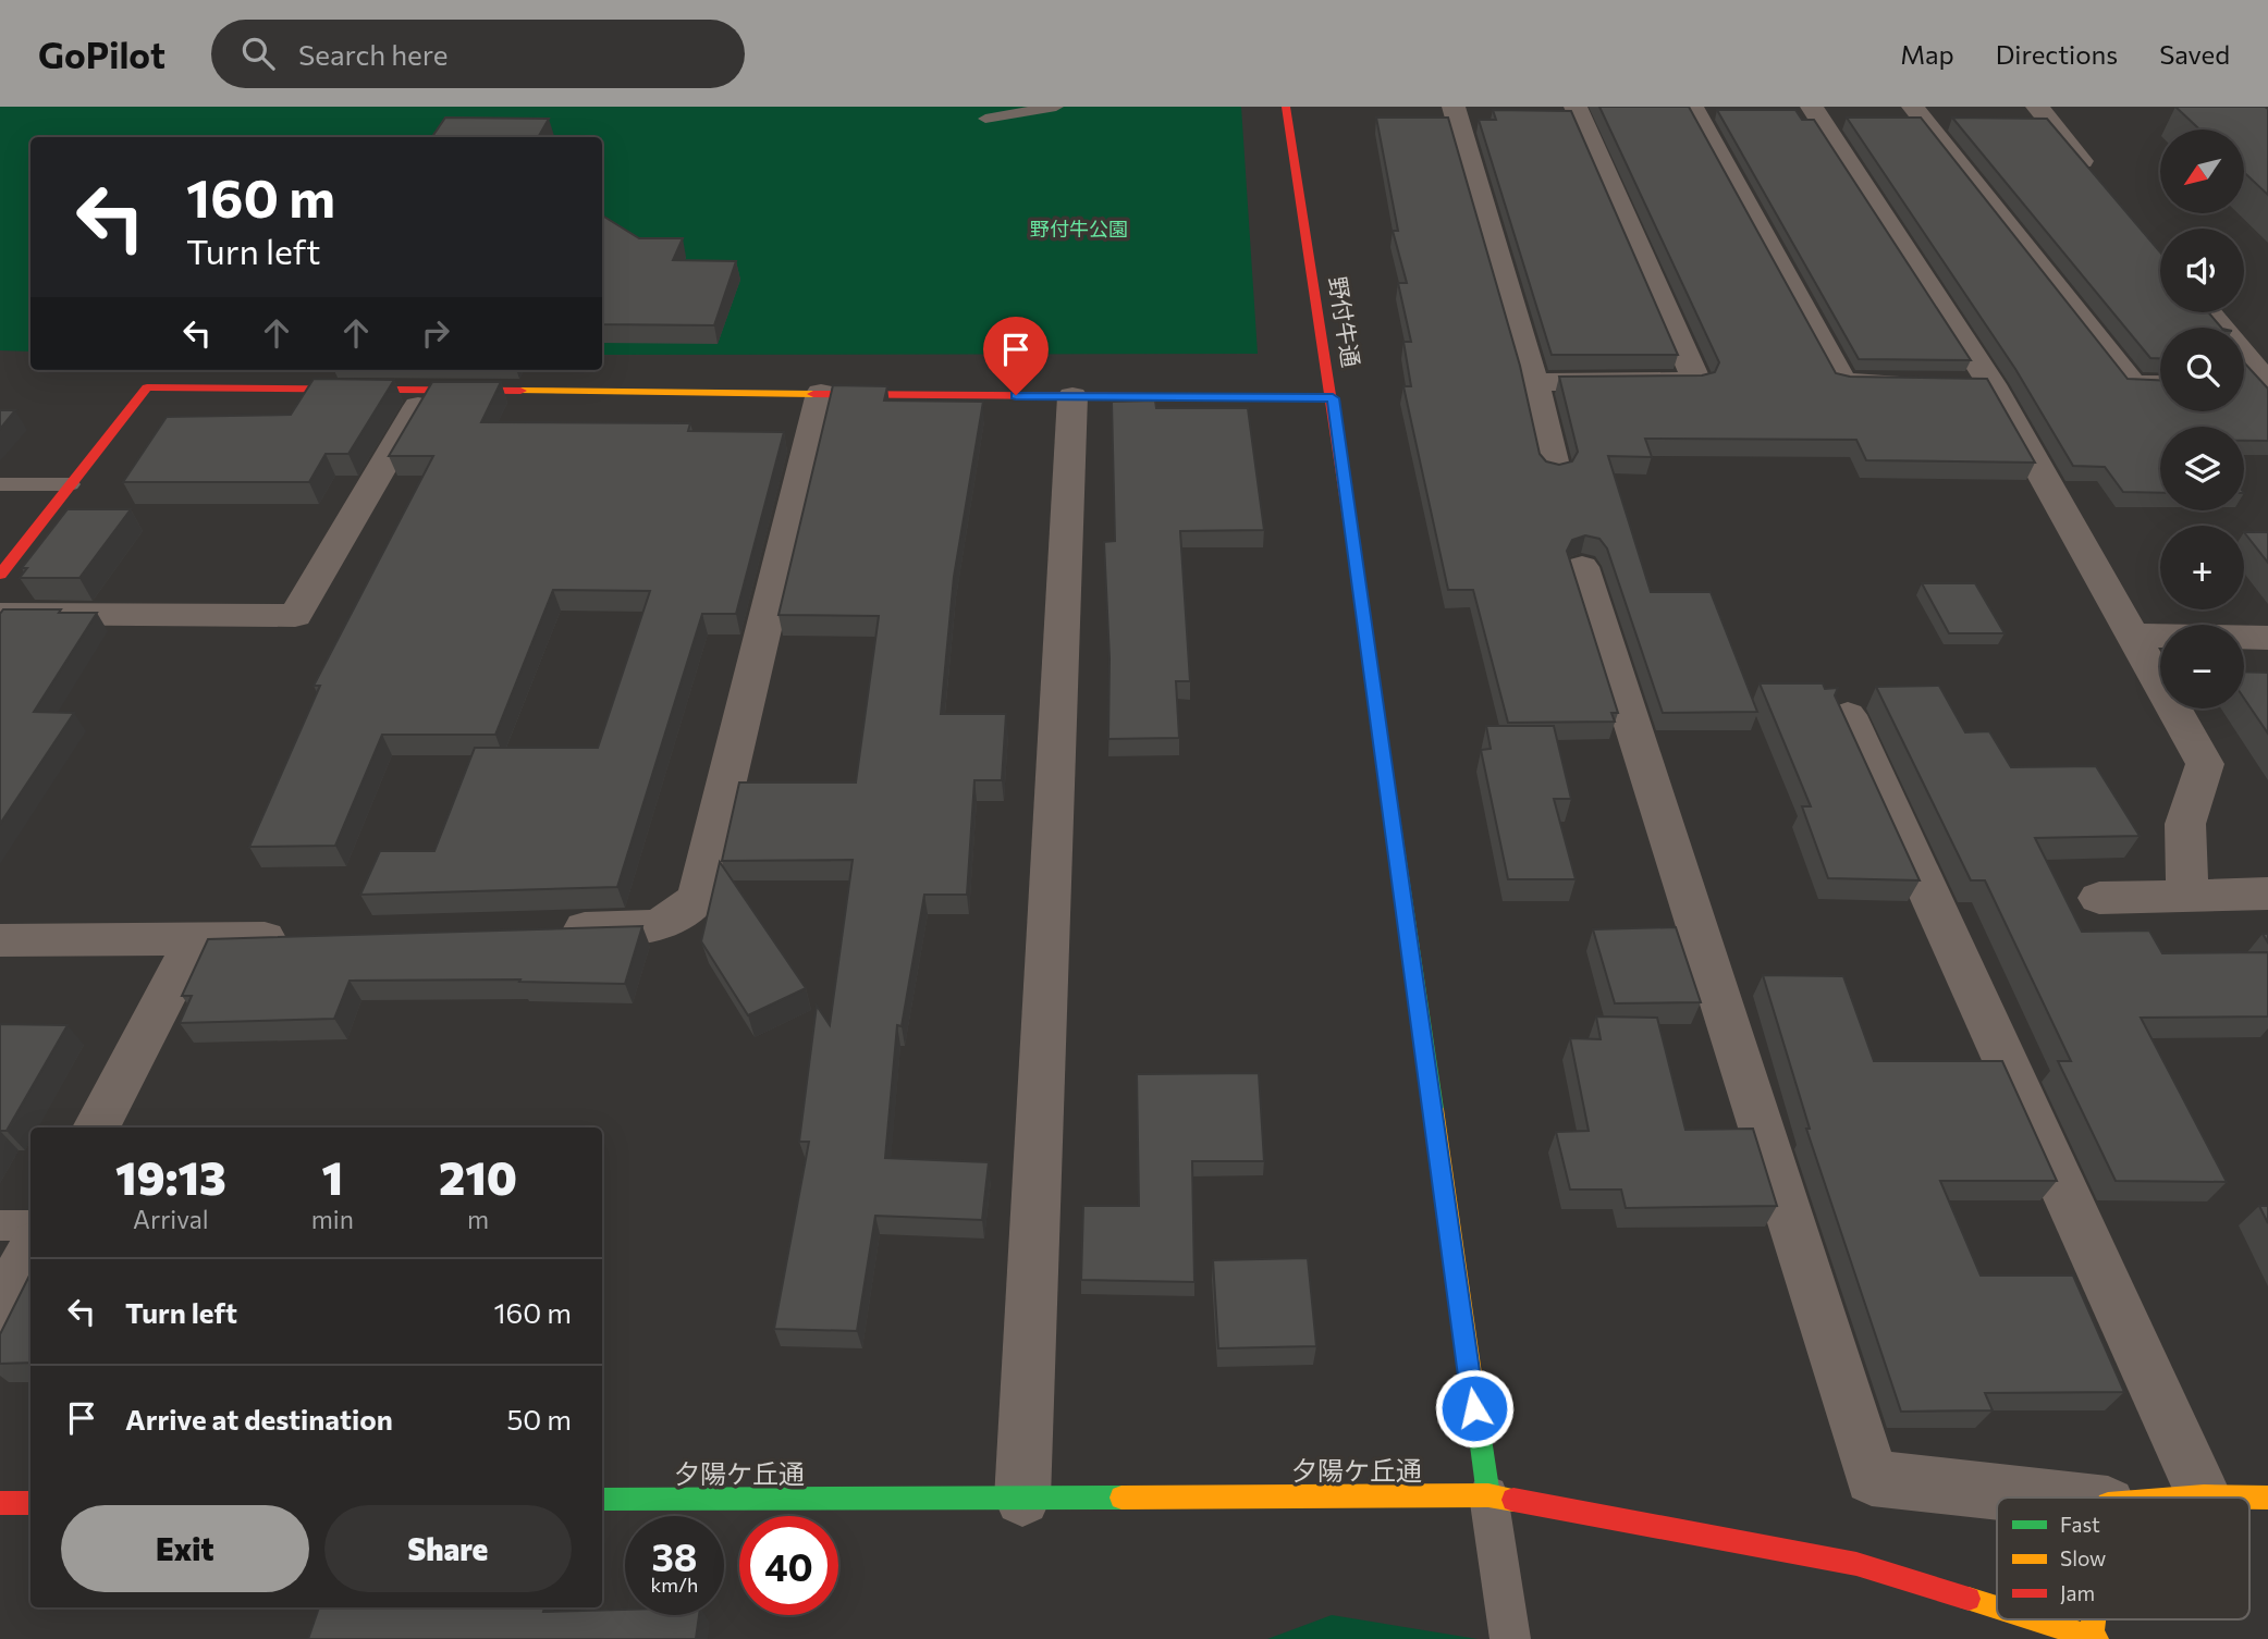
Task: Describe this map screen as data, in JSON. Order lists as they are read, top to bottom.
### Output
{
  "streets": {
    "street": ["野付牛通", "夕陽ケ丘通"]
  },
  "crossings": [
    ["野付牛通", "夕陽ケ丘通"]
  ],
  "parks": ["野付牛公園"],
  "legend": ["Fast", "Slow", "Jam"],
  "north": "bottom left",
  "page": {
    "header": "GoPilot",
    "search": "Search here",
    "nav": ["Map", "Directions", "Saved"],
    "map_buttons": ["+", "−"],
    "turn": ["160 m", "Turn left"],
    "eta": [
      "19:13",
      "Arrival",
      "1",
      "min",
      "210",
      "m"
    ],
    "list": [
      {
        "name": "Turn left",
        "value": "160 m"
      },
      {
        "name": "Arrive at destination",
        "value": "50 m"
      }
    ],
    "buttons": ["Exit", "Share"],
    "speed": "38 km/h",
    "limit": "40"
  }
}
